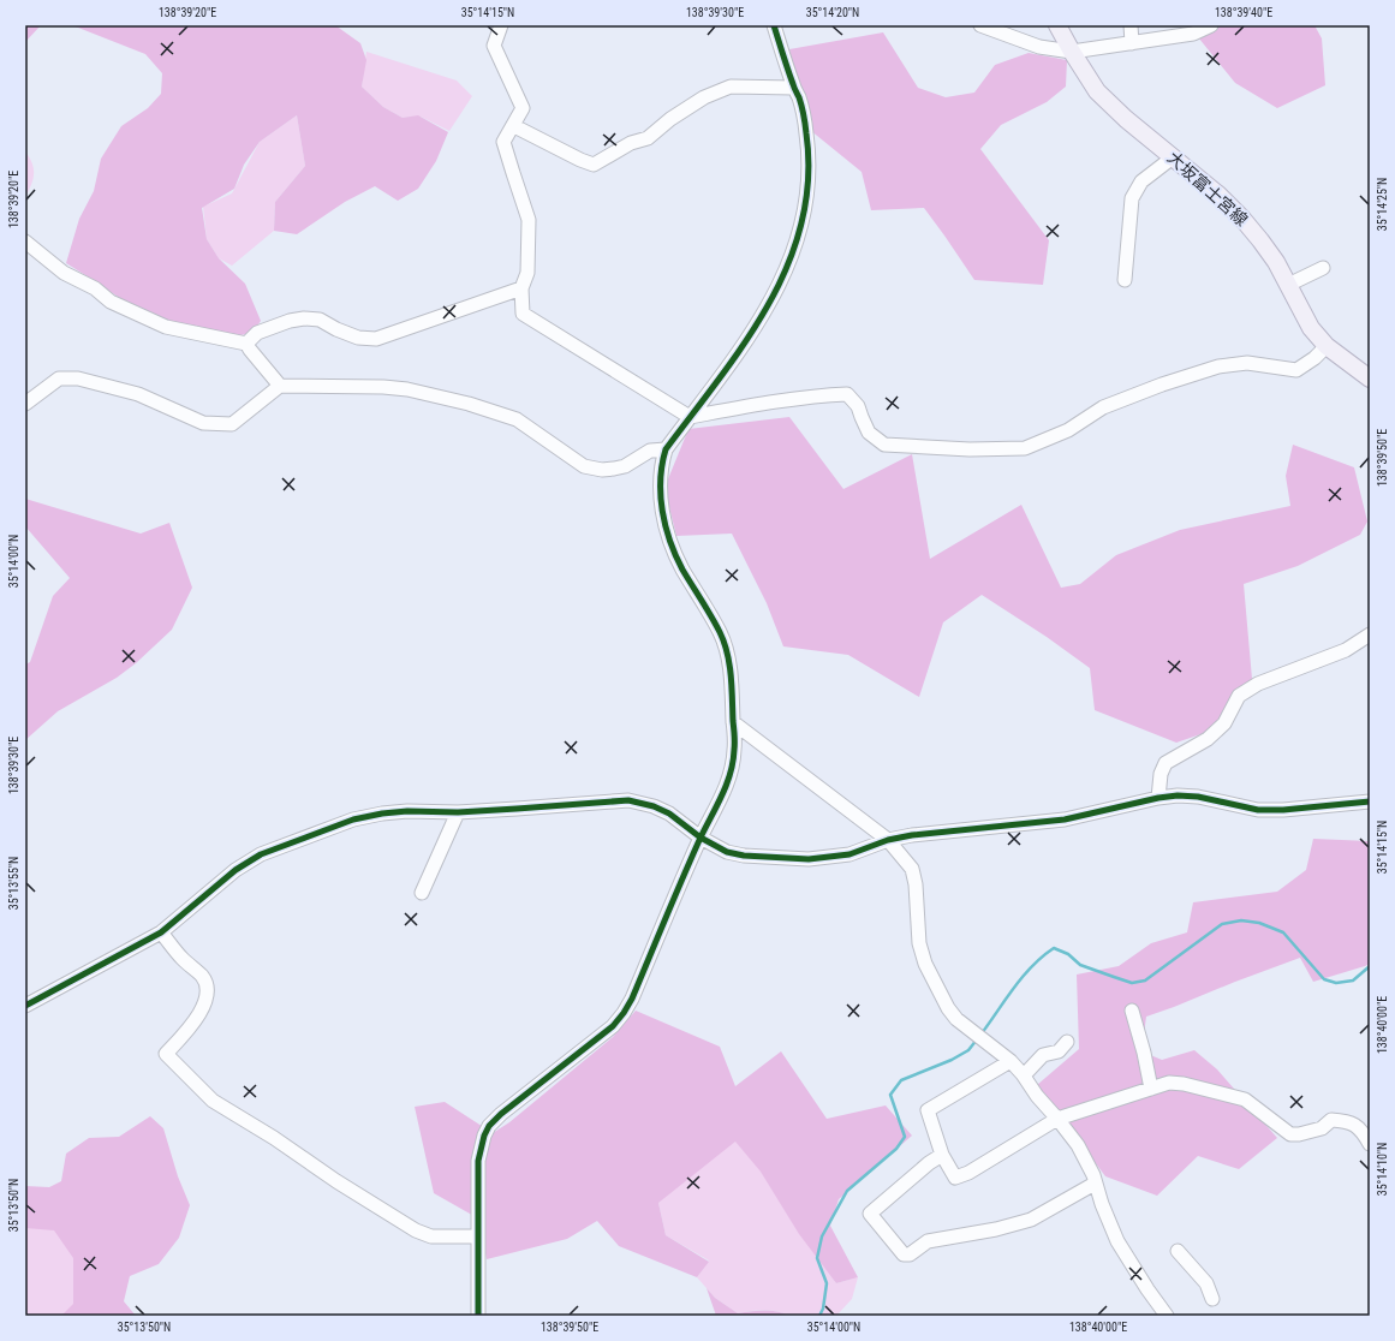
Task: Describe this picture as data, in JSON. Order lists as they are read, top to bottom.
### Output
{
  "streets": {
    "main road": ["大坂富士宮線"]
  },
  "coordinates": [
    "138°39'20\"E",
    "35°14'15\"N",
    "138°39'30\"E",
    "35°14'20\"N",
    "138°39'40\"E",
    "35°14'25\"N",
    "138°39'50\"E",
    "35°14'00\"N",
    "35°13'55\"N",
    "138°40'00\"E",
    "35°14'10\"N",
    "35°13'50\"N"
  ]
}
